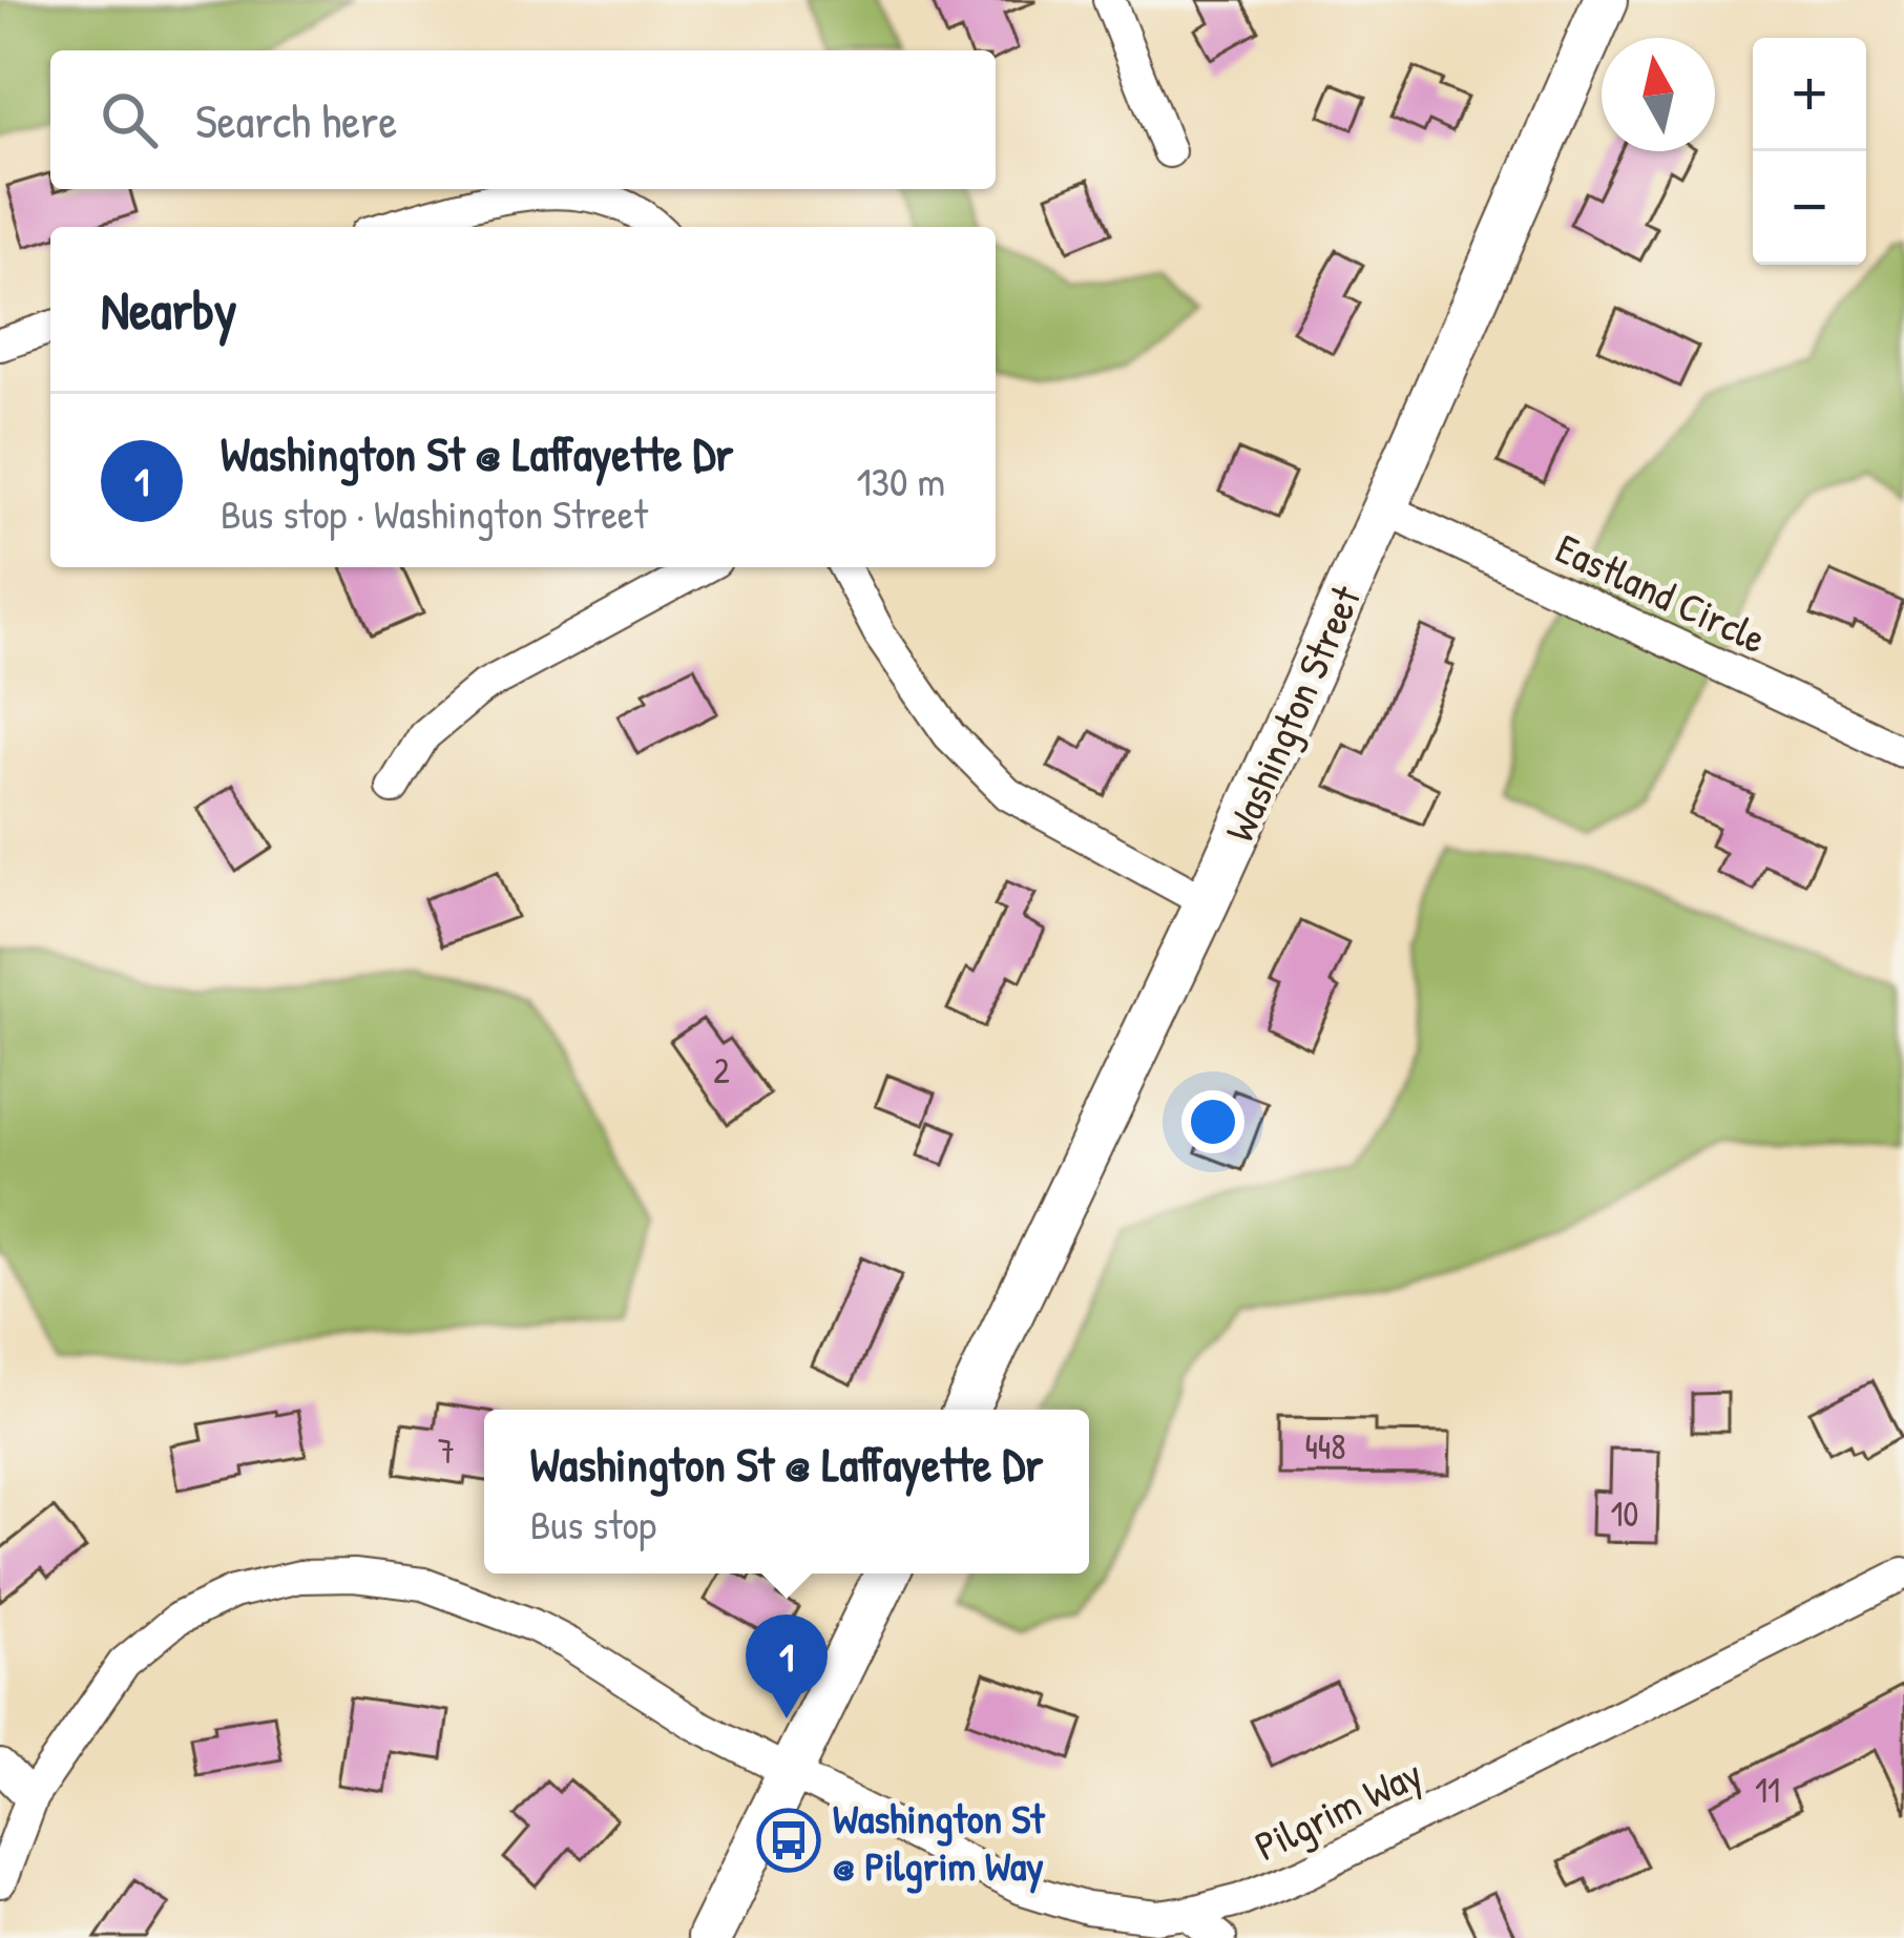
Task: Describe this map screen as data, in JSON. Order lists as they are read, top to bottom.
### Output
{
  "streets": {
    "main road": ["Washington Street"],
    "street": ["Eastland Circle", "Pilgrim Way"]
  },
  "crossings": [
    ["Eastland Circle", "Washington Street"]
  ],
  "places": {
    "bus stop": ["Washington St @ Pilgrim Way"]
  },
  "house_numbers": [
    "2",
    "448",
    "7",
    "10",
    "11"
  ],
  "north": "top",
  "page": {
    "map_buttons": ["+", "−"],
    "search": "Search here",
    "heading": "Nearby",
    "list": [
      {
        "mark": "1",
        "name": "Washington St @ Laffayette Dr",
        "note": "Bus stop · Washington Street",
        "value": "130 m"
      }
    ],
    "popup": ["Washington St @ Laffayette Dr", "Bus stop"],
    "pins": "1"
  }
}
